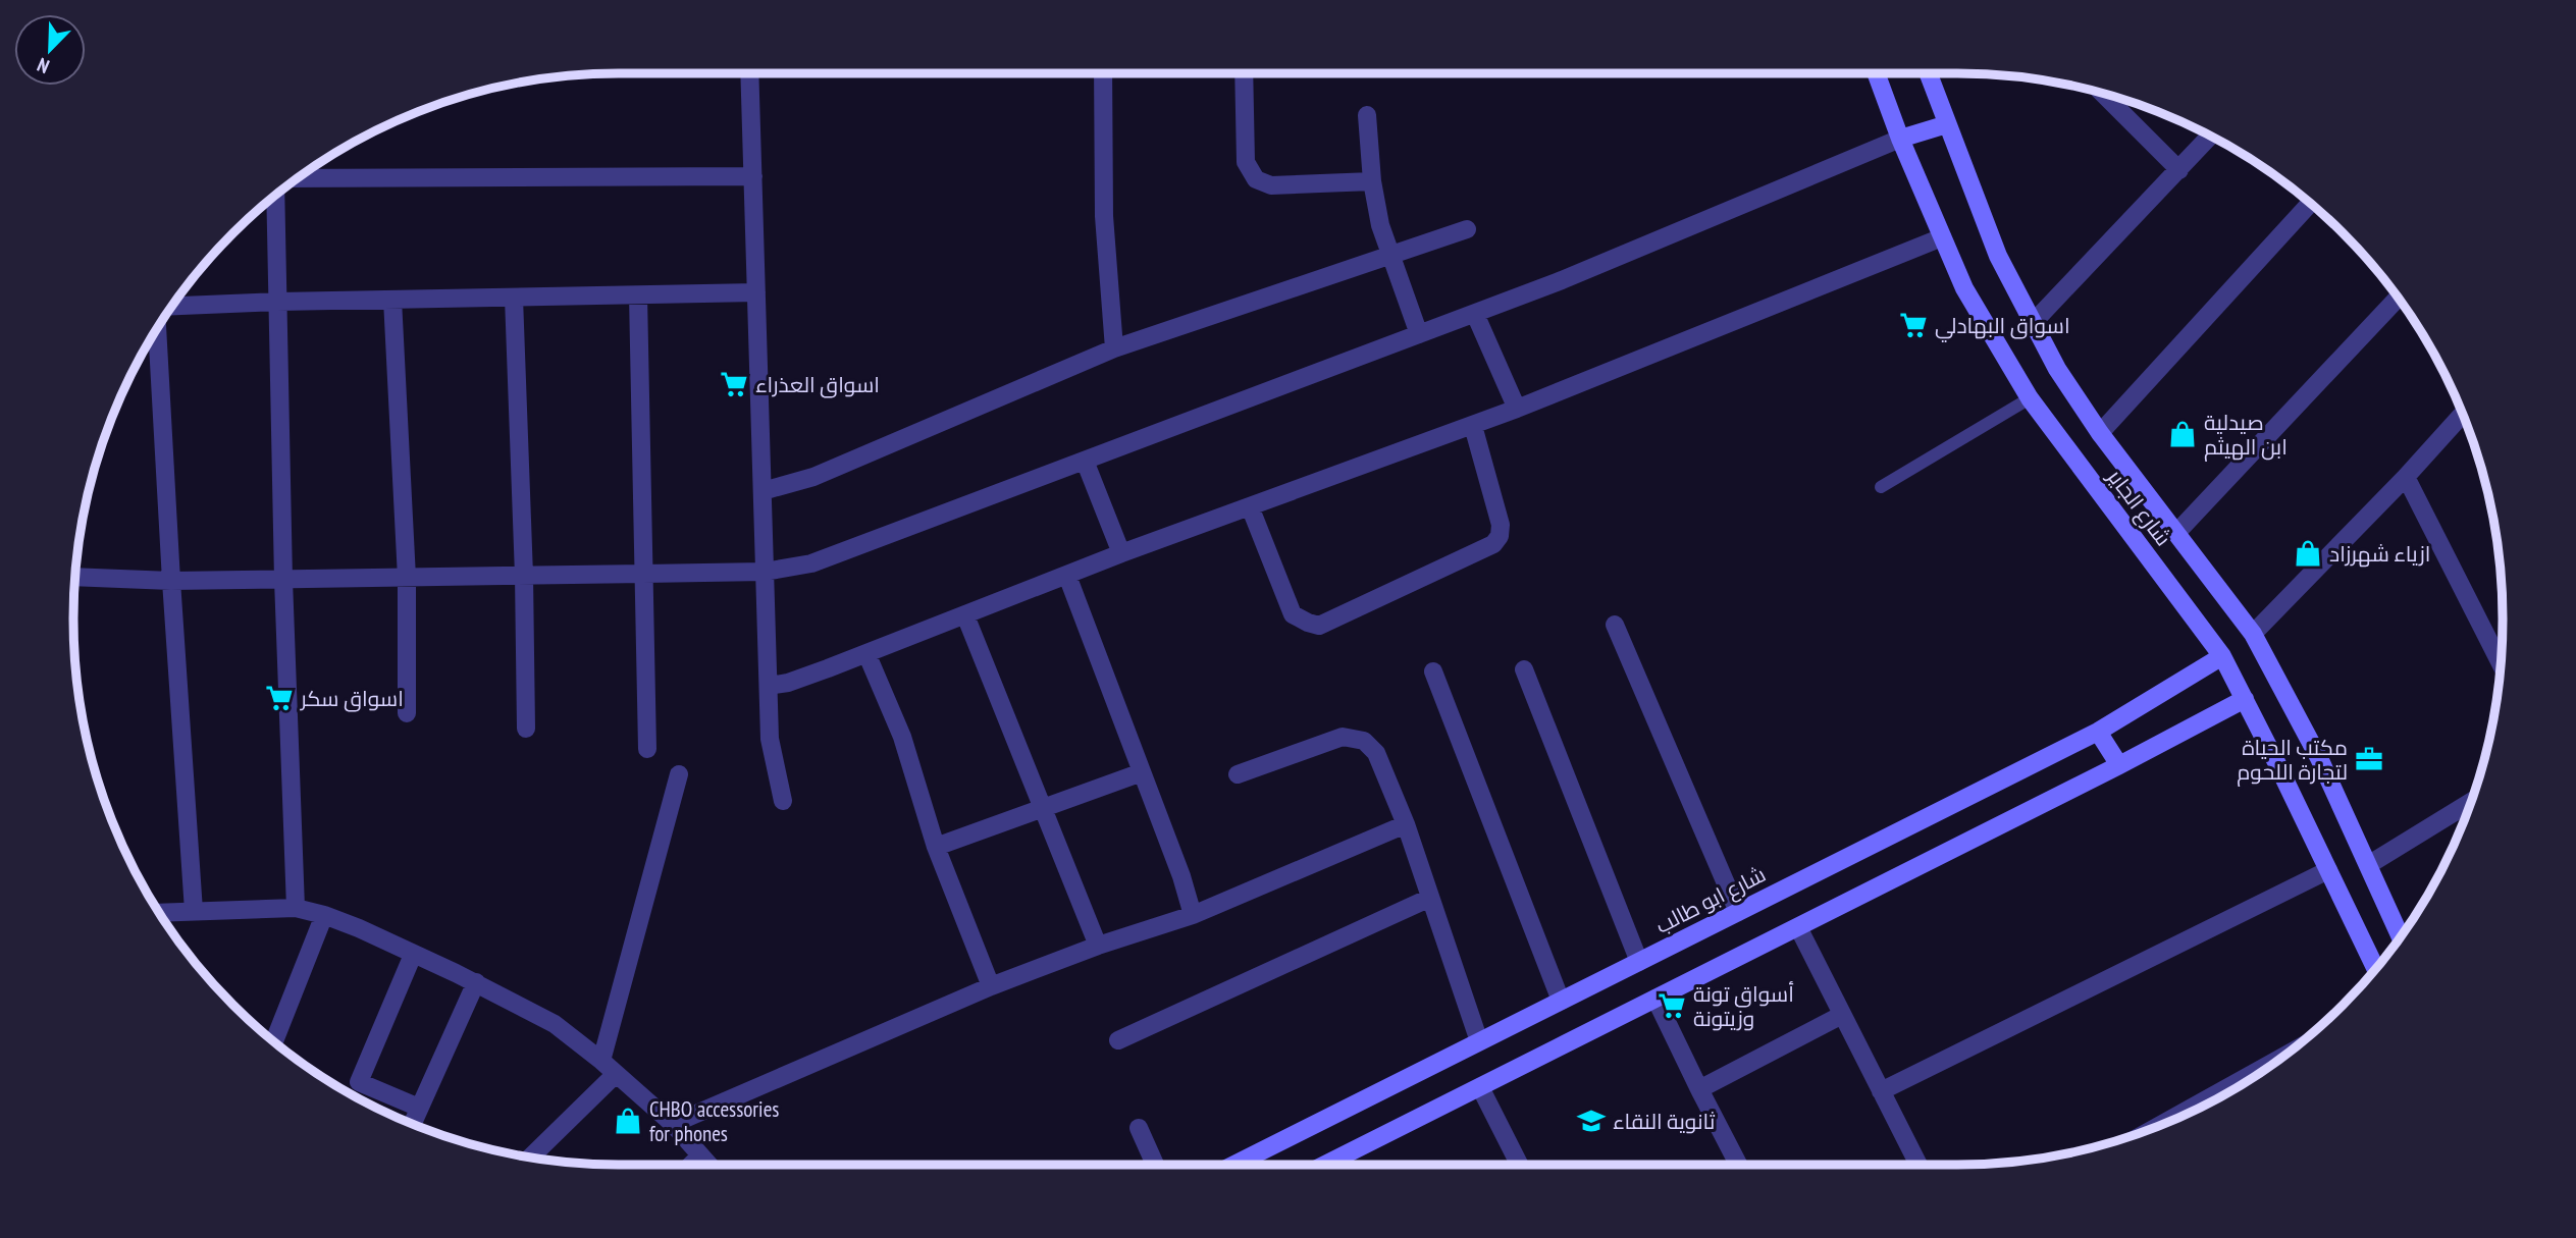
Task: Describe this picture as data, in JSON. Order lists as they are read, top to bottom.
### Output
{
  "streets": {
    "street": ["شارع الجاير", "شارع ابو طالب"]
  },
  "crossings": [
    ["شارع الجاير", "شارع ابو طالب"]
  ],
  "places": {
    "supermarket": [
      "اسواق البهادلي",
      "اسواق العذراء",
      "اسواق سكر",
      "أسواق تونة وزيتونة"
    ],
    "shop": ["صيدلية ابن الهيثم", "ازياء شهرزاد", "CHBO accessories for phones"],
    "office": ["مكتب الحياة لتجارة اللحوم"],
    "school or university": ["ثانوية النقاء"]
  },
  "north": "bottom left"
}
